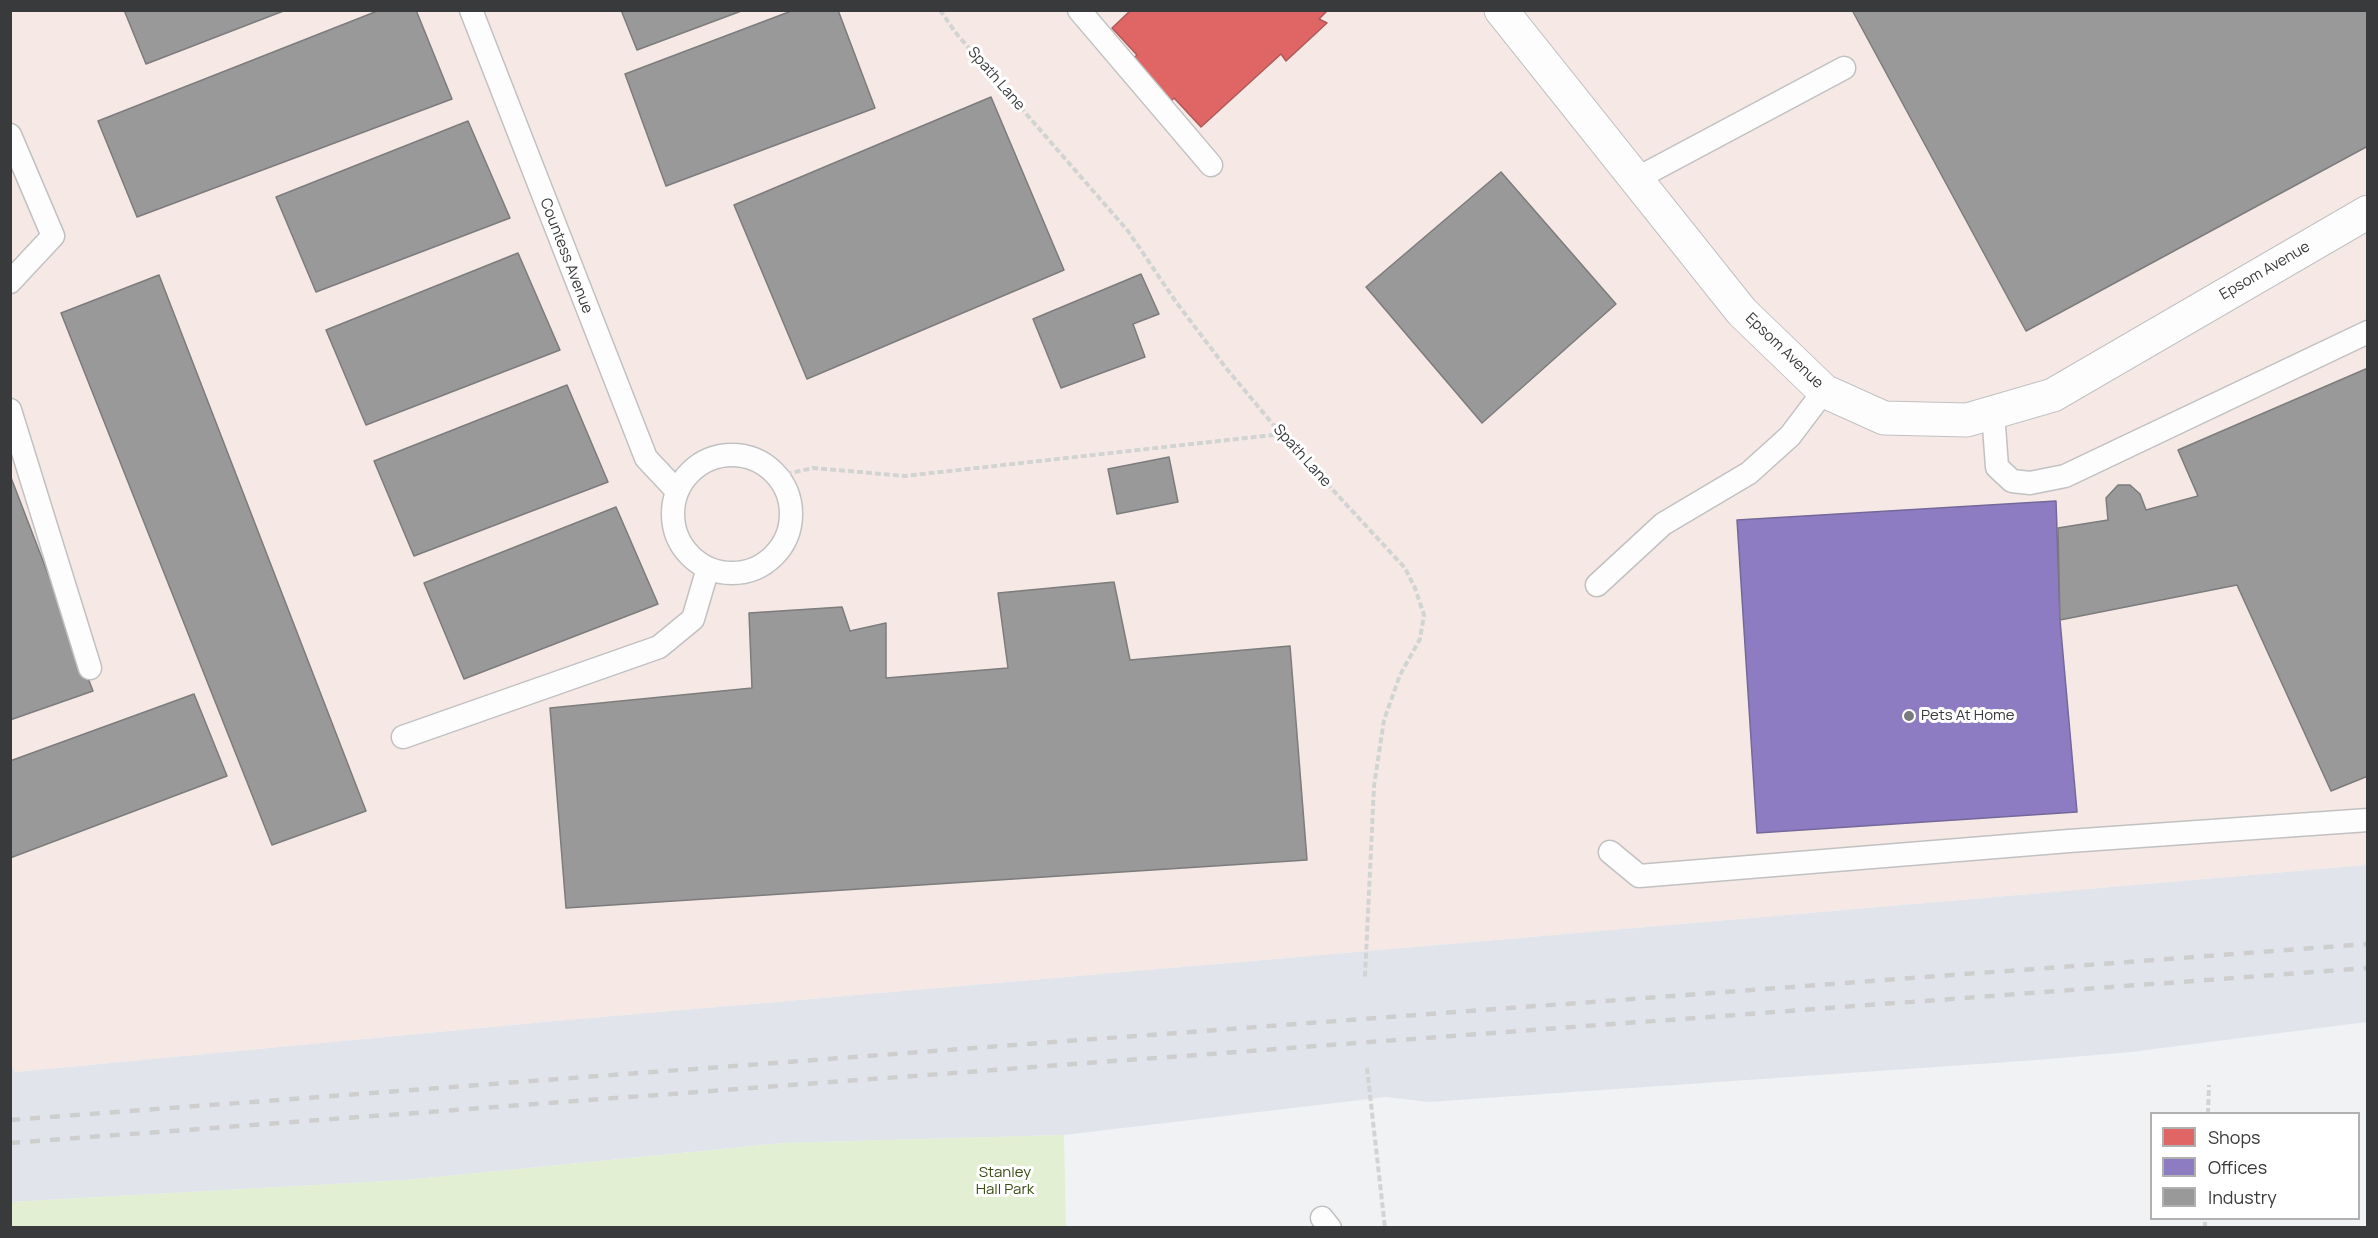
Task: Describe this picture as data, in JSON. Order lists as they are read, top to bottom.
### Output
{
  "streets": {
    "street": ["Epsom Avenue"],
    "lane": ["Countess Avenue"],
    "path": ["Spath Lane"]
  },
  "parks": ["Stanley Hall Park"],
  "places": ["Pets At Home"],
  "legend": ["Shops", "Offices", "Industry"]
}
